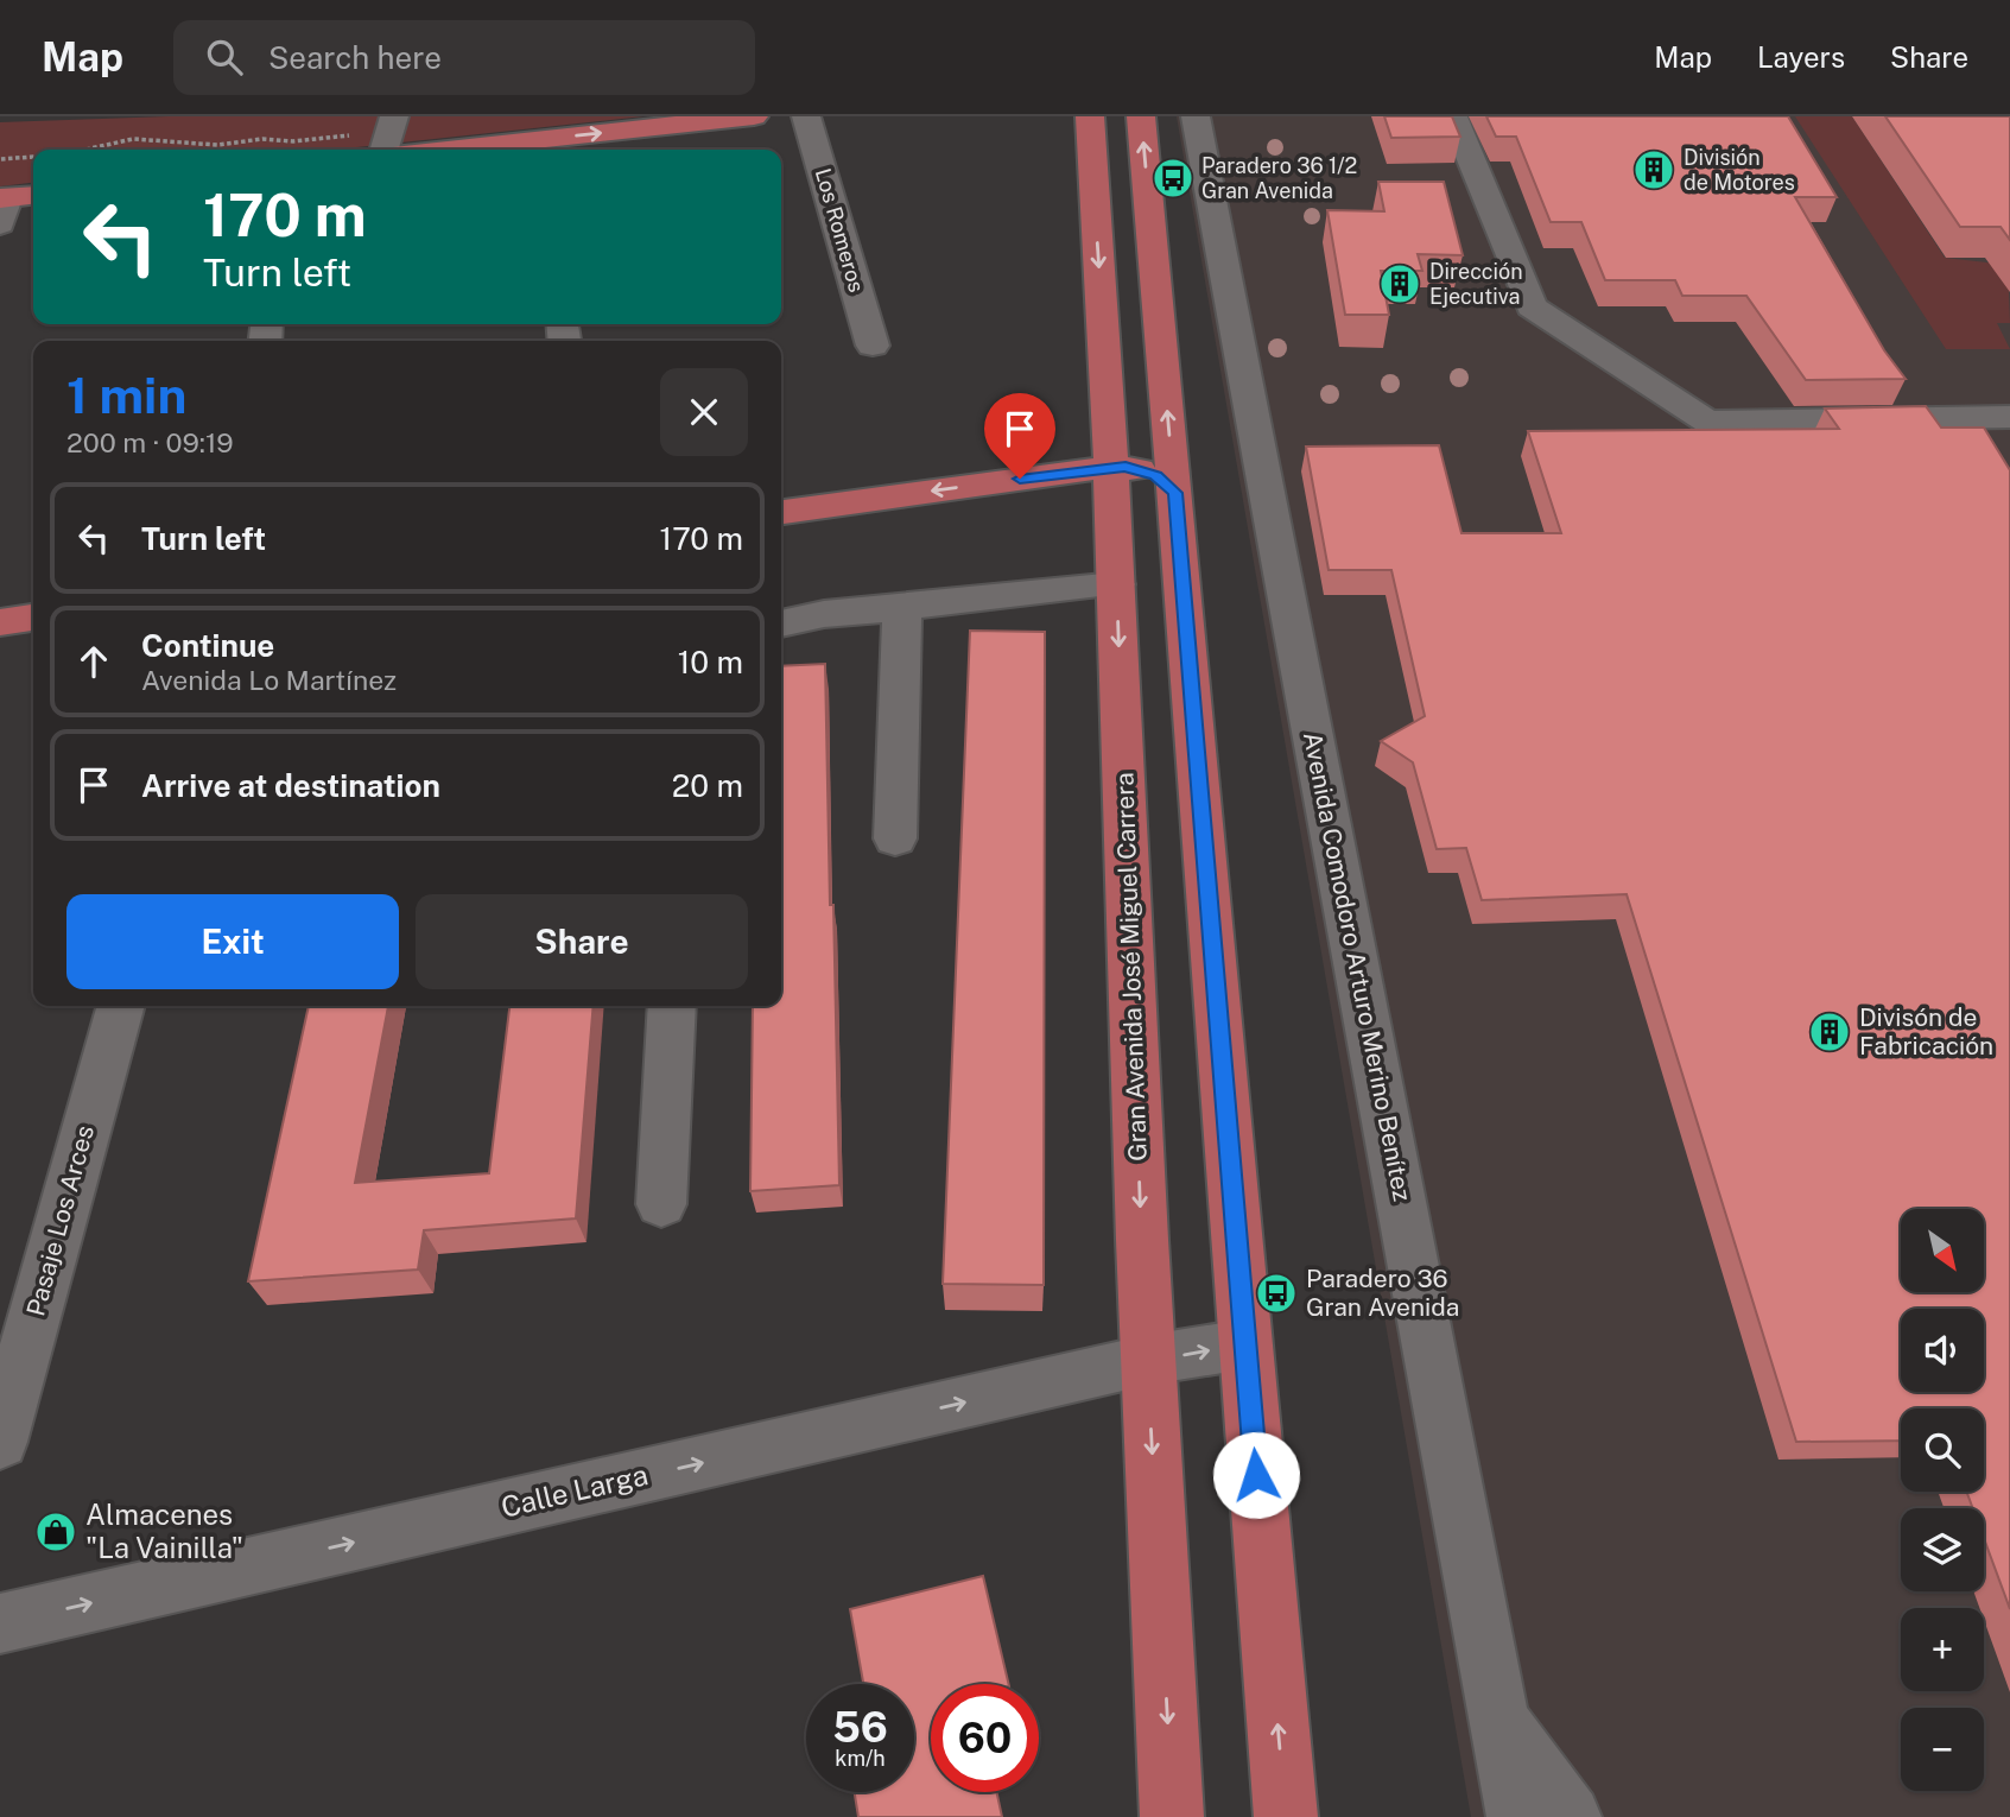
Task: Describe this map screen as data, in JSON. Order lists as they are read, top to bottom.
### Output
{
  "streets": {
    "main road": ["Gran Avenida José Miguel Carrera"],
    "street": [
      "Los Romeros",
      "Avenida Comodoro Arturo Merino Benítez",
      "Pasaje Los Arces",
      "Calle Larga"
    ]
  },
  "crossings": [
    ["Gran Avenida José Miguel Carrera", "Calle Larga"]
  ],
  "one_way": ["Calle Larga"],
  "places": {
    "building": ["División de Motores", "Dirección Ejecutiva", "Divisón de Fabricación"],
    "bus stop": ["Paradero 36 1/2 Gran Avenida", "Paradero 36 Gran Avenida"],
    "shop": ["Almacenes \"La Vainilla\""]
  },
  "north": "bottom right",
  "page": {
    "header": "Map",
    "search": "Search here",
    "nav": ["Map", "Layers", "Share"],
    "turn": ["170 m", "Turn left"],
    "heading": ["1 min", "200 m · 09:19"],
    "list": [
      {
        "name": "Turn left",
        "value": "170 m"
      },
      {
        "name": "Continue",
        "note": "Avenida Lo Martínez",
        "value": "10 m"
      },
      {
        "name": "Arrive at destination",
        "value": "20 m"
      }
    ],
    "buttons": ["Exit", "Share"],
    "map_buttons": ["+", "−"],
    "speed": "56 km/h",
    "limit": "60"
  }
}
